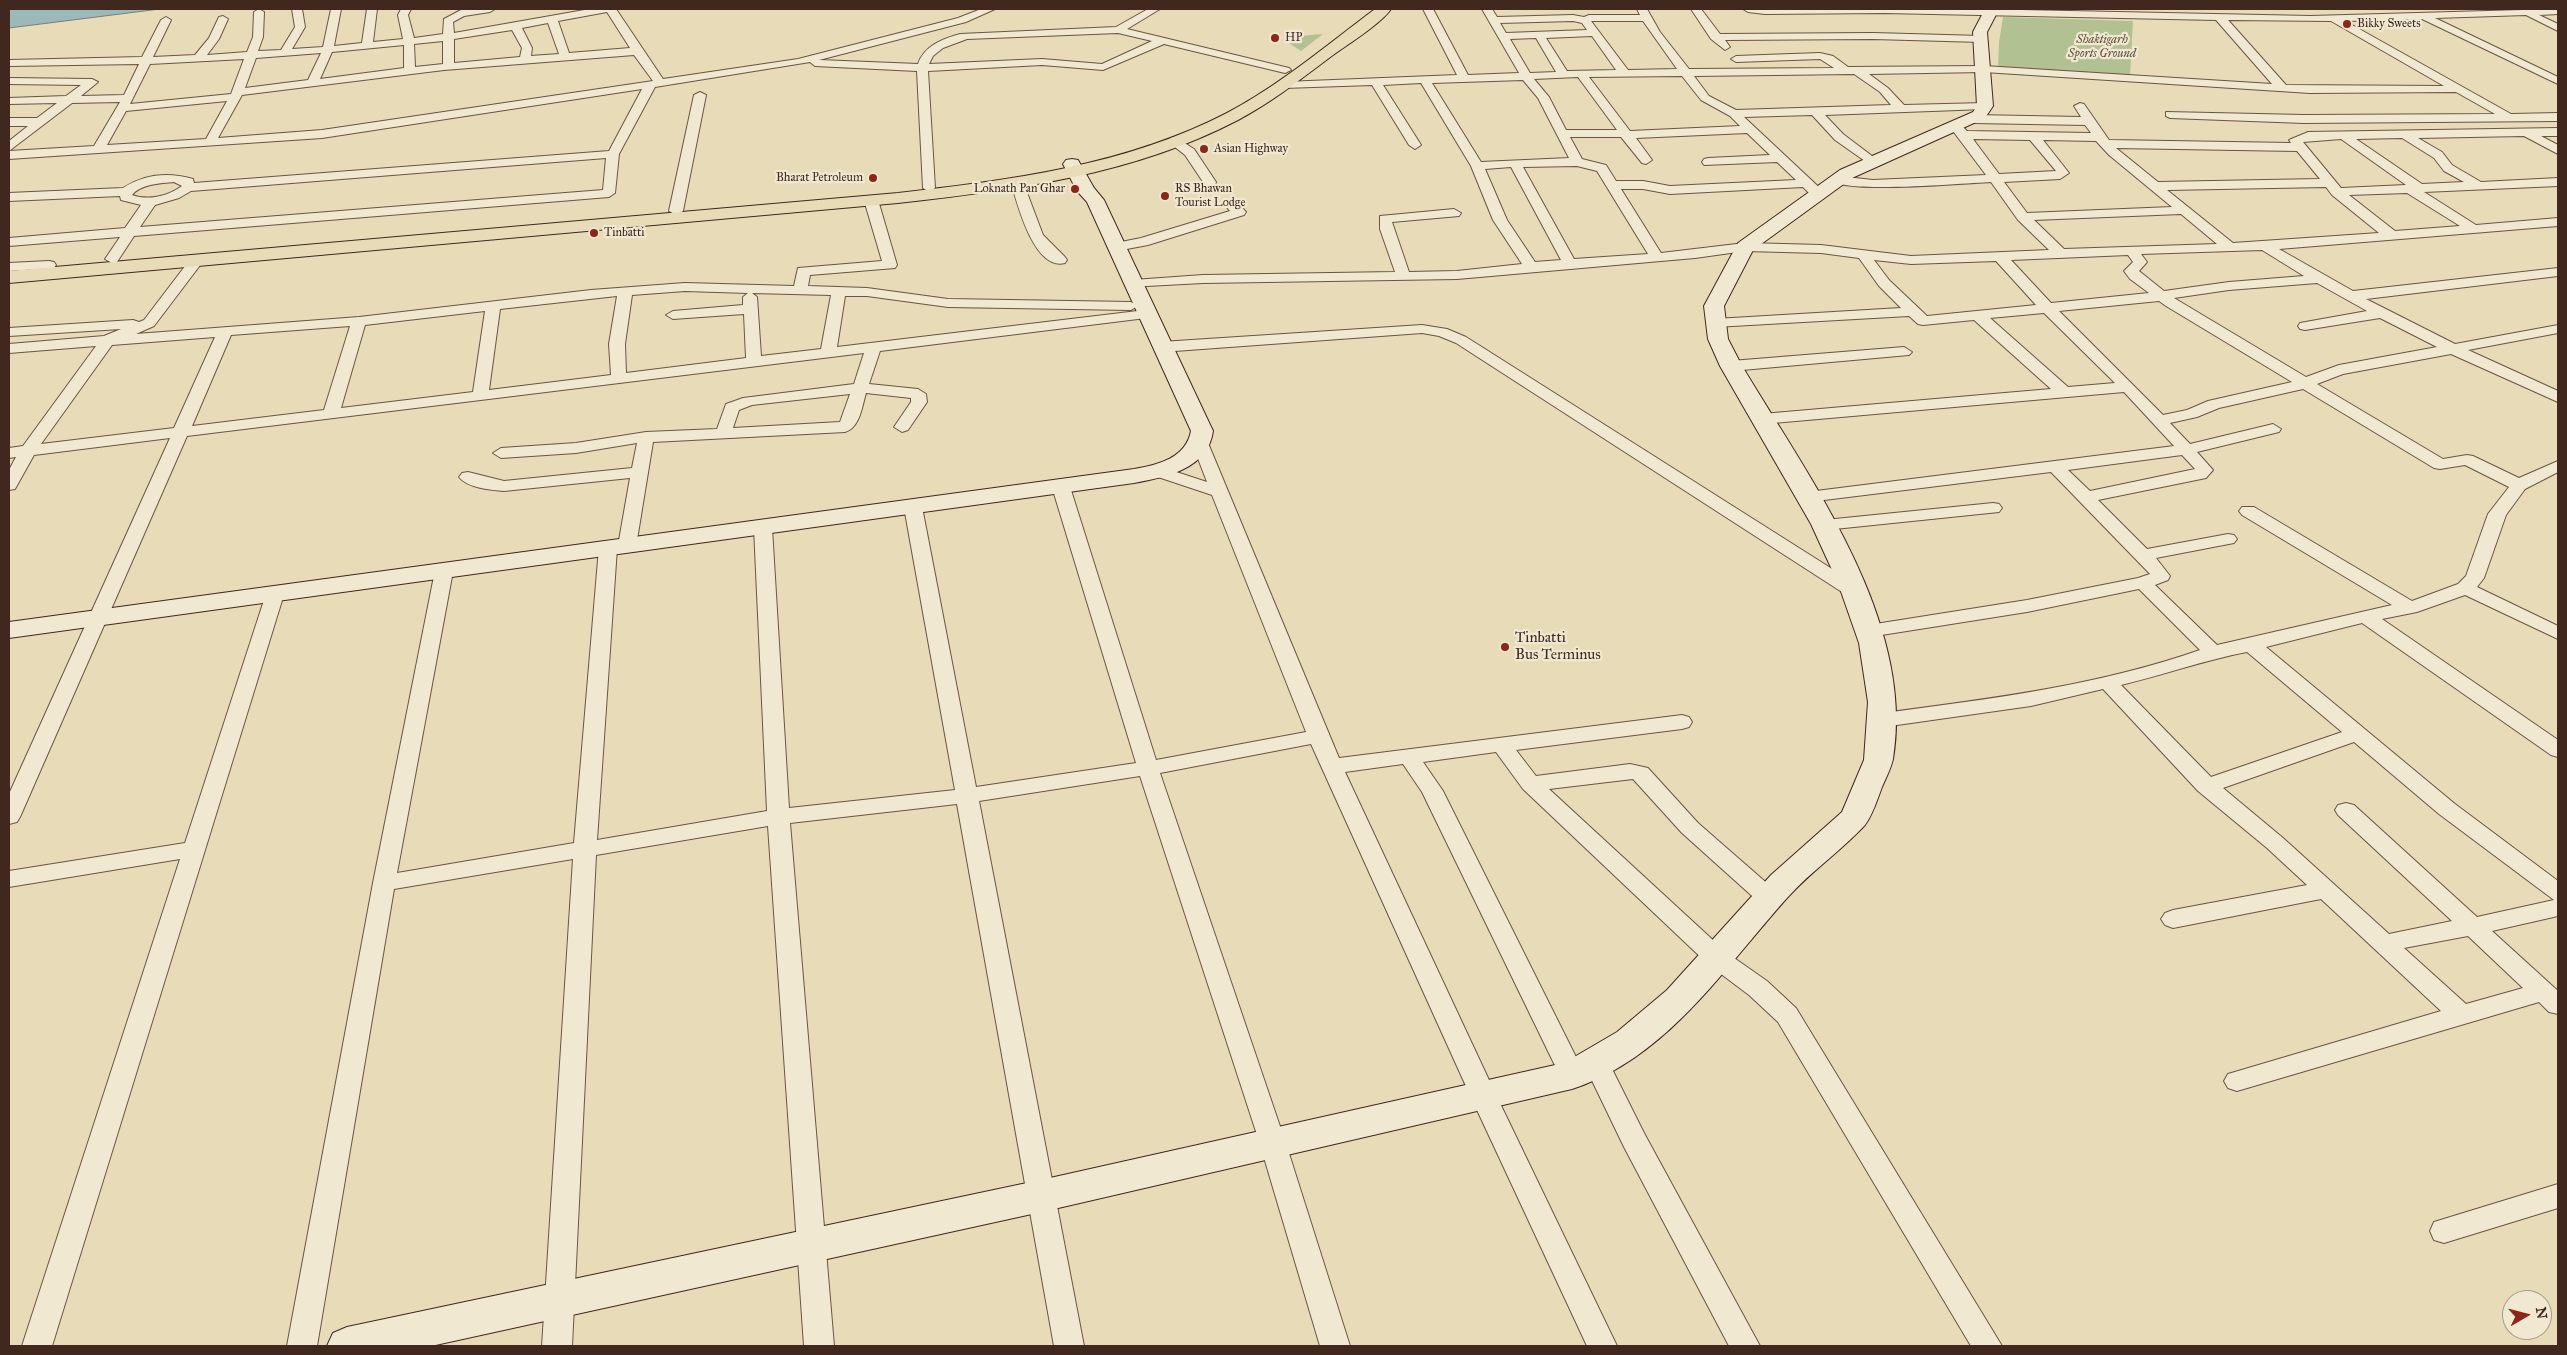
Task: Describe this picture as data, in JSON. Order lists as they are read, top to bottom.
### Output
{
  "parks": ["Shaktigarh Sports Ground"],
  "places": [
    "Bikky Sweets",
    "HP",
    "Asian Highway",
    "Bharat Petroleum",
    "Loknath Pan Ghar",
    "RS Bhawan Tourist Lodge",
    "Tinbatti",
    "Tinbatti Bus Terminus"
  ],
  "north": "right"
}
